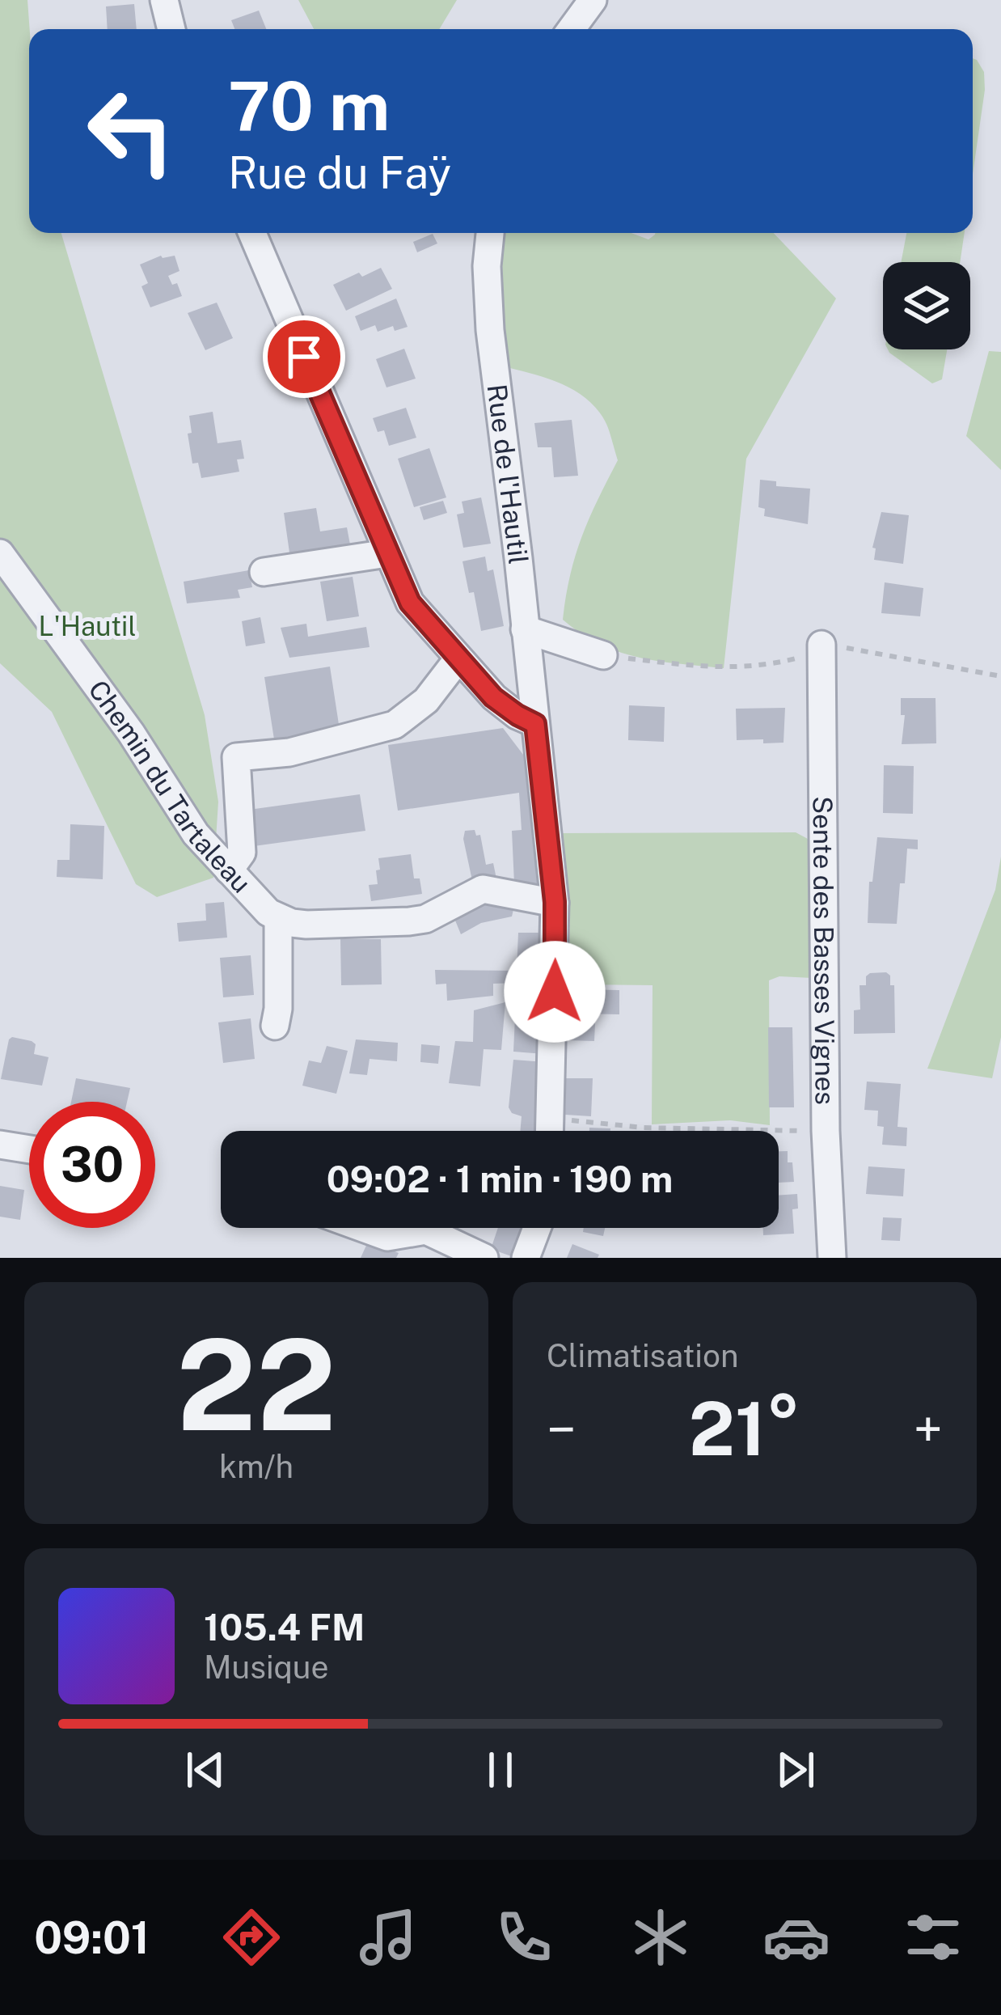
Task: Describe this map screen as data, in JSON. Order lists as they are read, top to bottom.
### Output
{
  "streets": {
    "street": ["Rue de l'Hautil", "Chemin du Tartaleau", "Sente des Basses Vignes"]
  },
  "parks": ["L'Hautil"],
  "page": {
    "turn": ["70 m", "Rue du Faÿ"],
    "limit": "30",
    "trip": "09:02 · 1 min · 190 m",
    "tile": [
      ["22", "km/h"],
      "Climatisation"
    ],
    "heat": ["−", "21°", "+"],
    "song": ["105.4 FM", "Musique"],
    "tabs": "09:01"
  }
}
